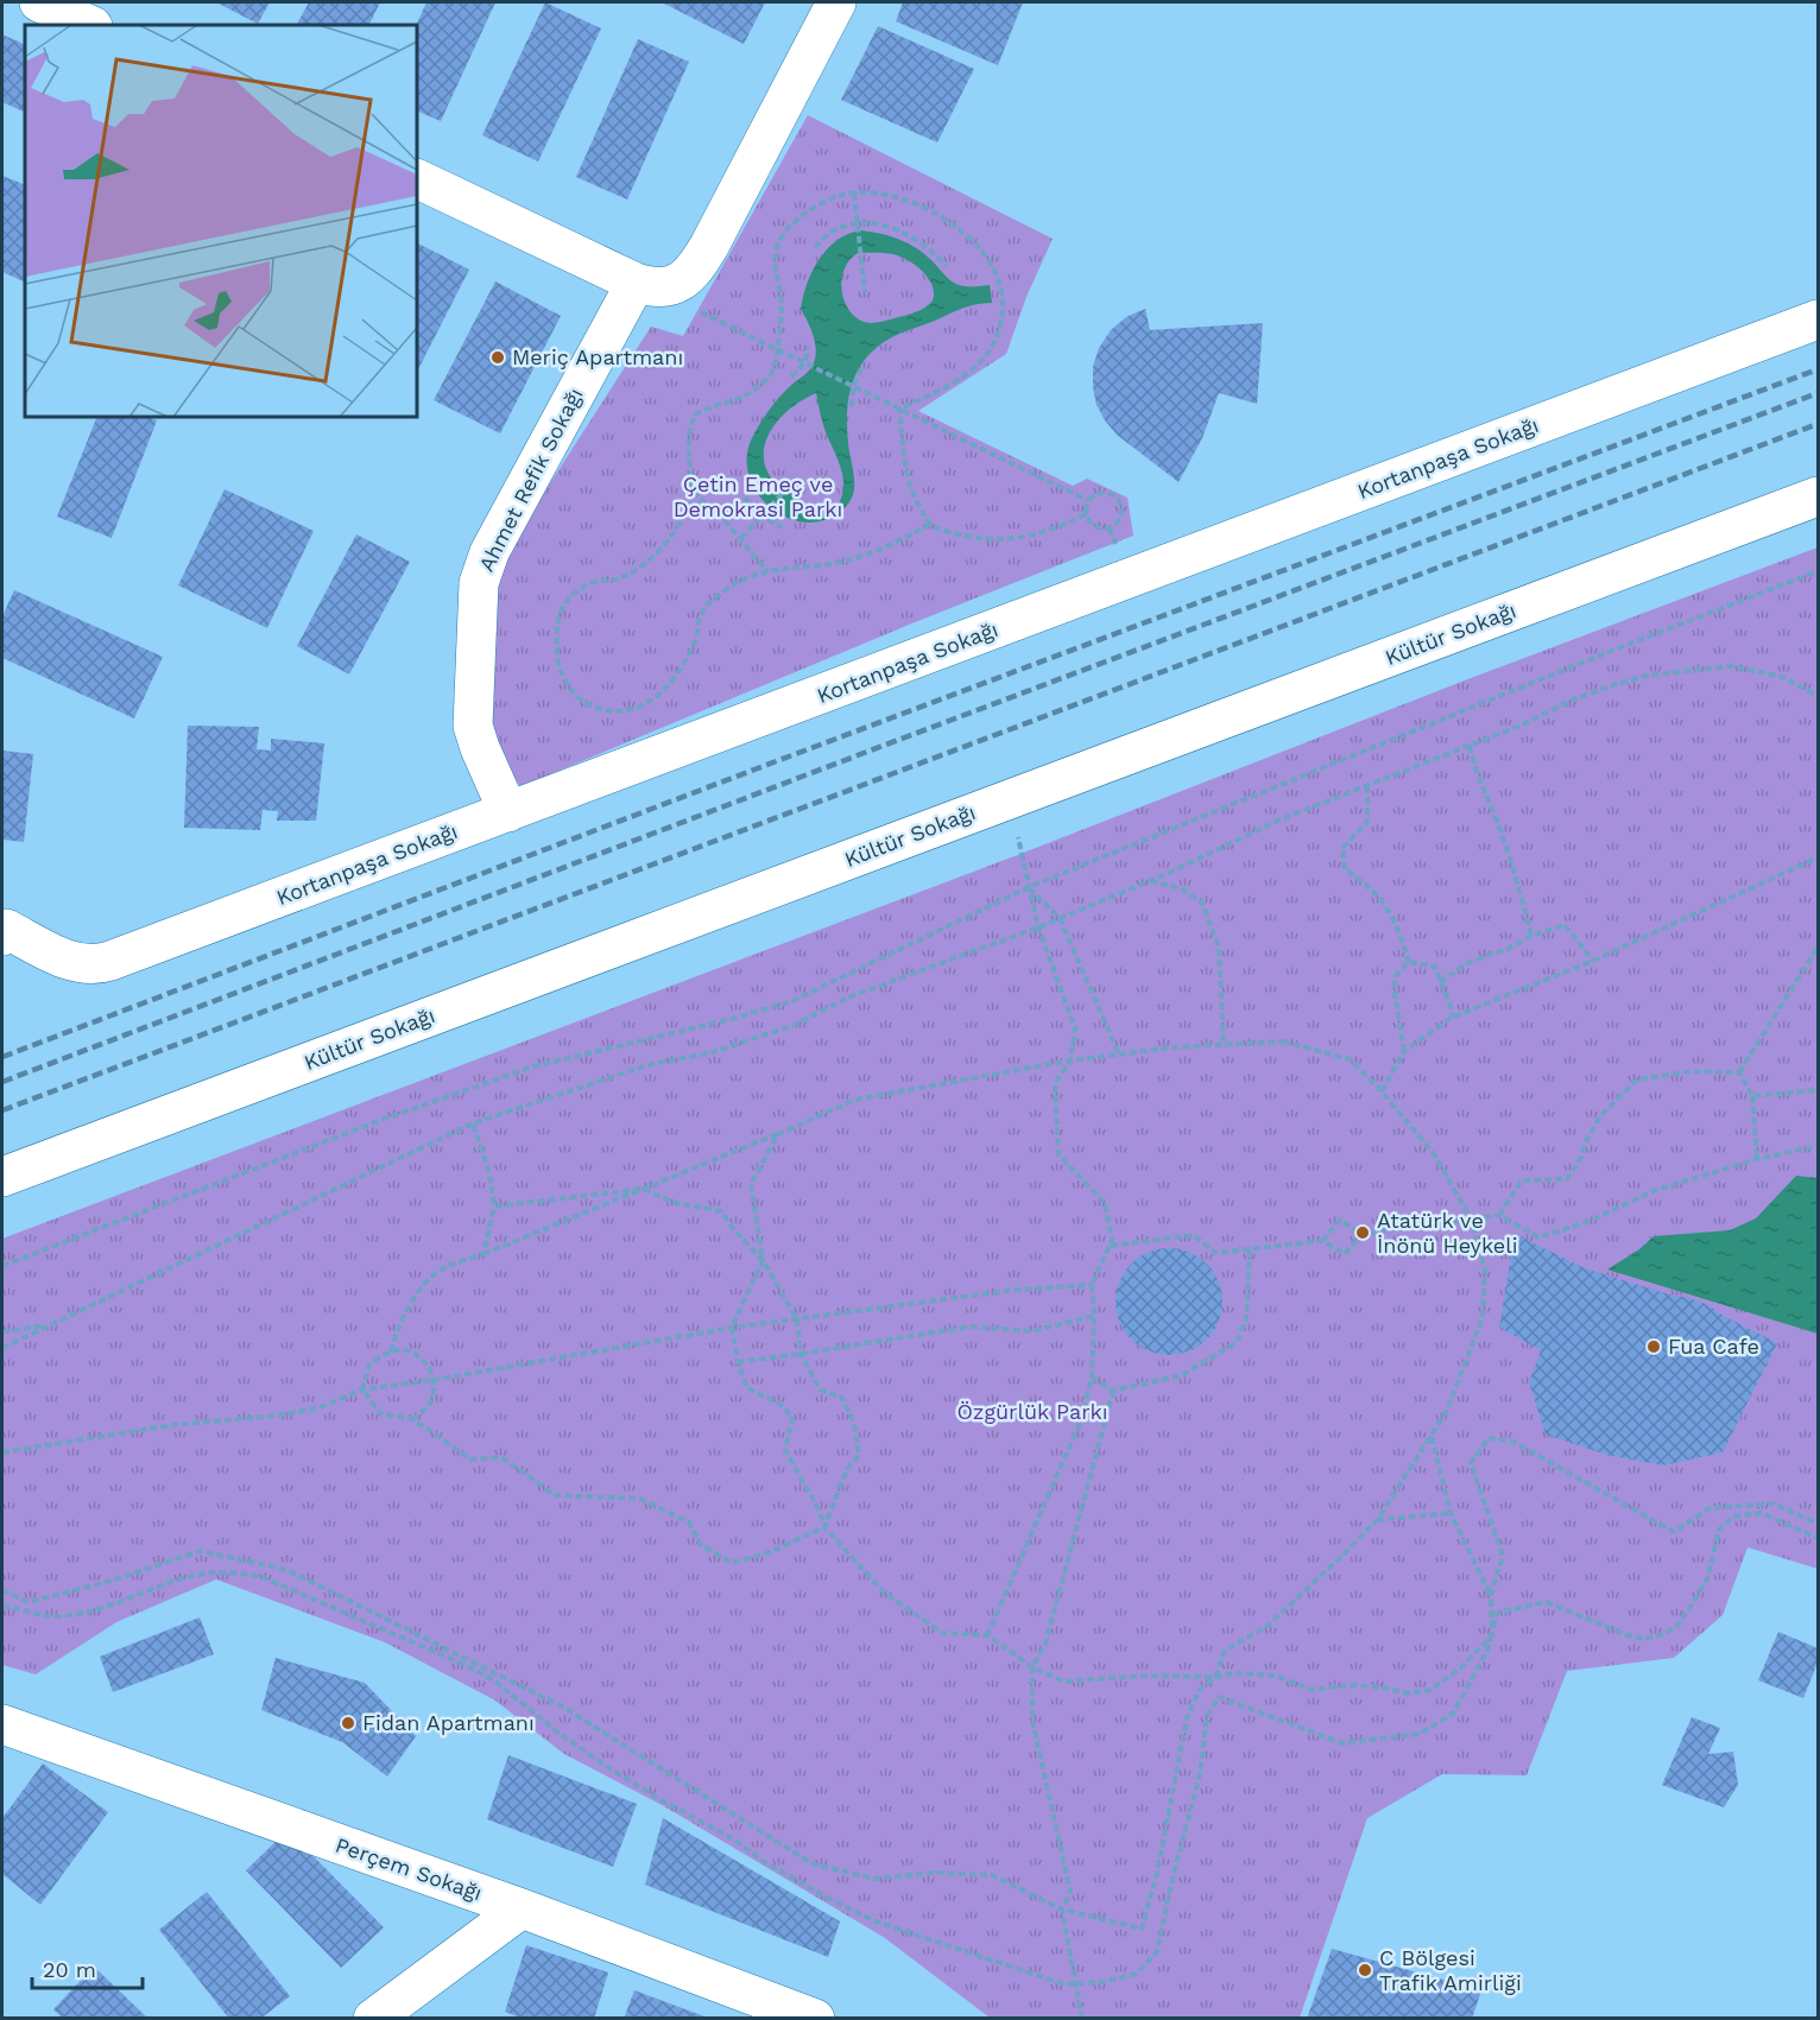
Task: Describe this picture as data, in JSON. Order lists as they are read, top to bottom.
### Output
{
  "streets": {
    "street": [
      "Kortanpaşa Sokağı",
      "Ahmet Refik Sokağı",
      "Kültür Sokağı",
      "Perçem Sokağı"
    ]
  },
  "crossings": [
    ["Kortanpaşa Sokağı", "Ahmet Refik Sokağı"]
  ],
  "parks": ["Çetin Emeç ve Demokrasi Parkı", "Özgürlük Parkı"],
  "places": [
    "Meriç Apartmanı",
    "Atatürk ve İnönü Heykeli",
    "Fua Cafe",
    "Fidan Apartmanı",
    "C Bölgesi Trafik Amirliği"
  ],
  "scale_bar": "20 m"
}
